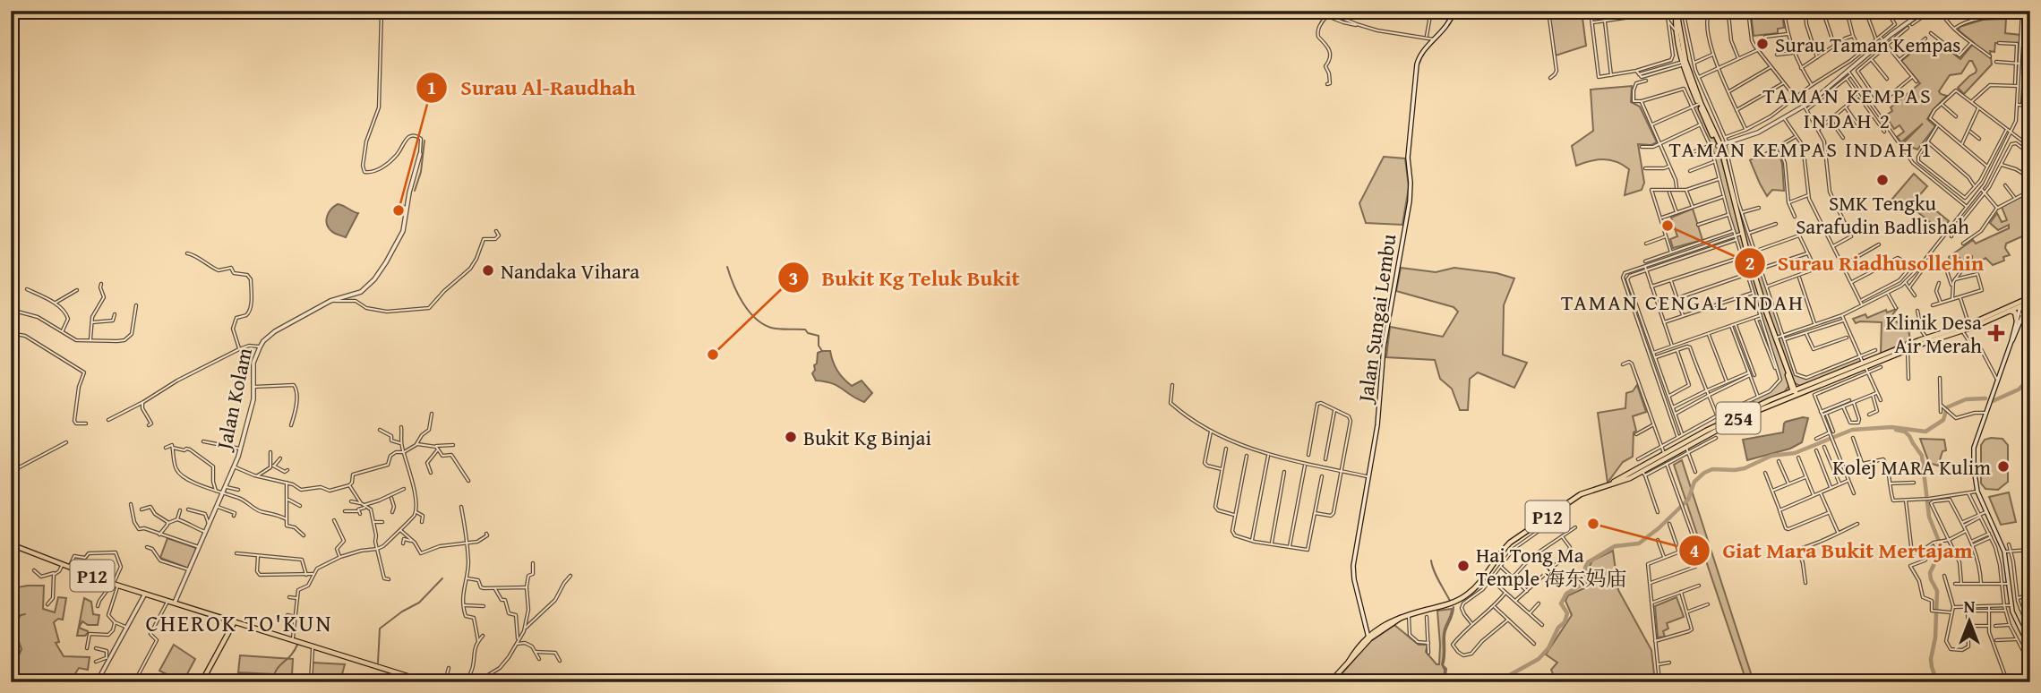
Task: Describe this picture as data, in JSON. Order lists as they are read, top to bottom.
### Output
{
  "streets": {
    "main road": [
      "Jalan Sungai Lembu",
      "Jalan Kolam",
      "254",
      "P12"
    ]
  },
  "crossings": [
    ["Jalan Sungai Lembu", "P12"],
    ["Jalan Kolam", "P12"],
    ["254", "P12"]
  ],
  "districts": [
    "TAMAN KEMPAS INDAH 2",
    "TAMAN KEMPAS INDAH 1",
    "TAMAN CENGAL INDAH",
    "CHEROK TO'KUN"
  ],
  "places": {
    "other": [
      "Surau Taman Kempas",
      "SMK Tengku Sarafudin Badlishah",
      "Surau Al-Raudhah",
      "Surau Riadhusollehin",
      "Nandaka Vihara",
      "Bukit Kg Teluk Bukit",
      "Bukit Kg Binjai",
      "Kolej MARA Kulim",
      "Giat Mara Bukit Mertajam",
      "Hai Tong Ma Temple 海东妈庙"
    ],
    "health": ["Klinik Desa Air Merah"]
  },
  "north": "top"
}
